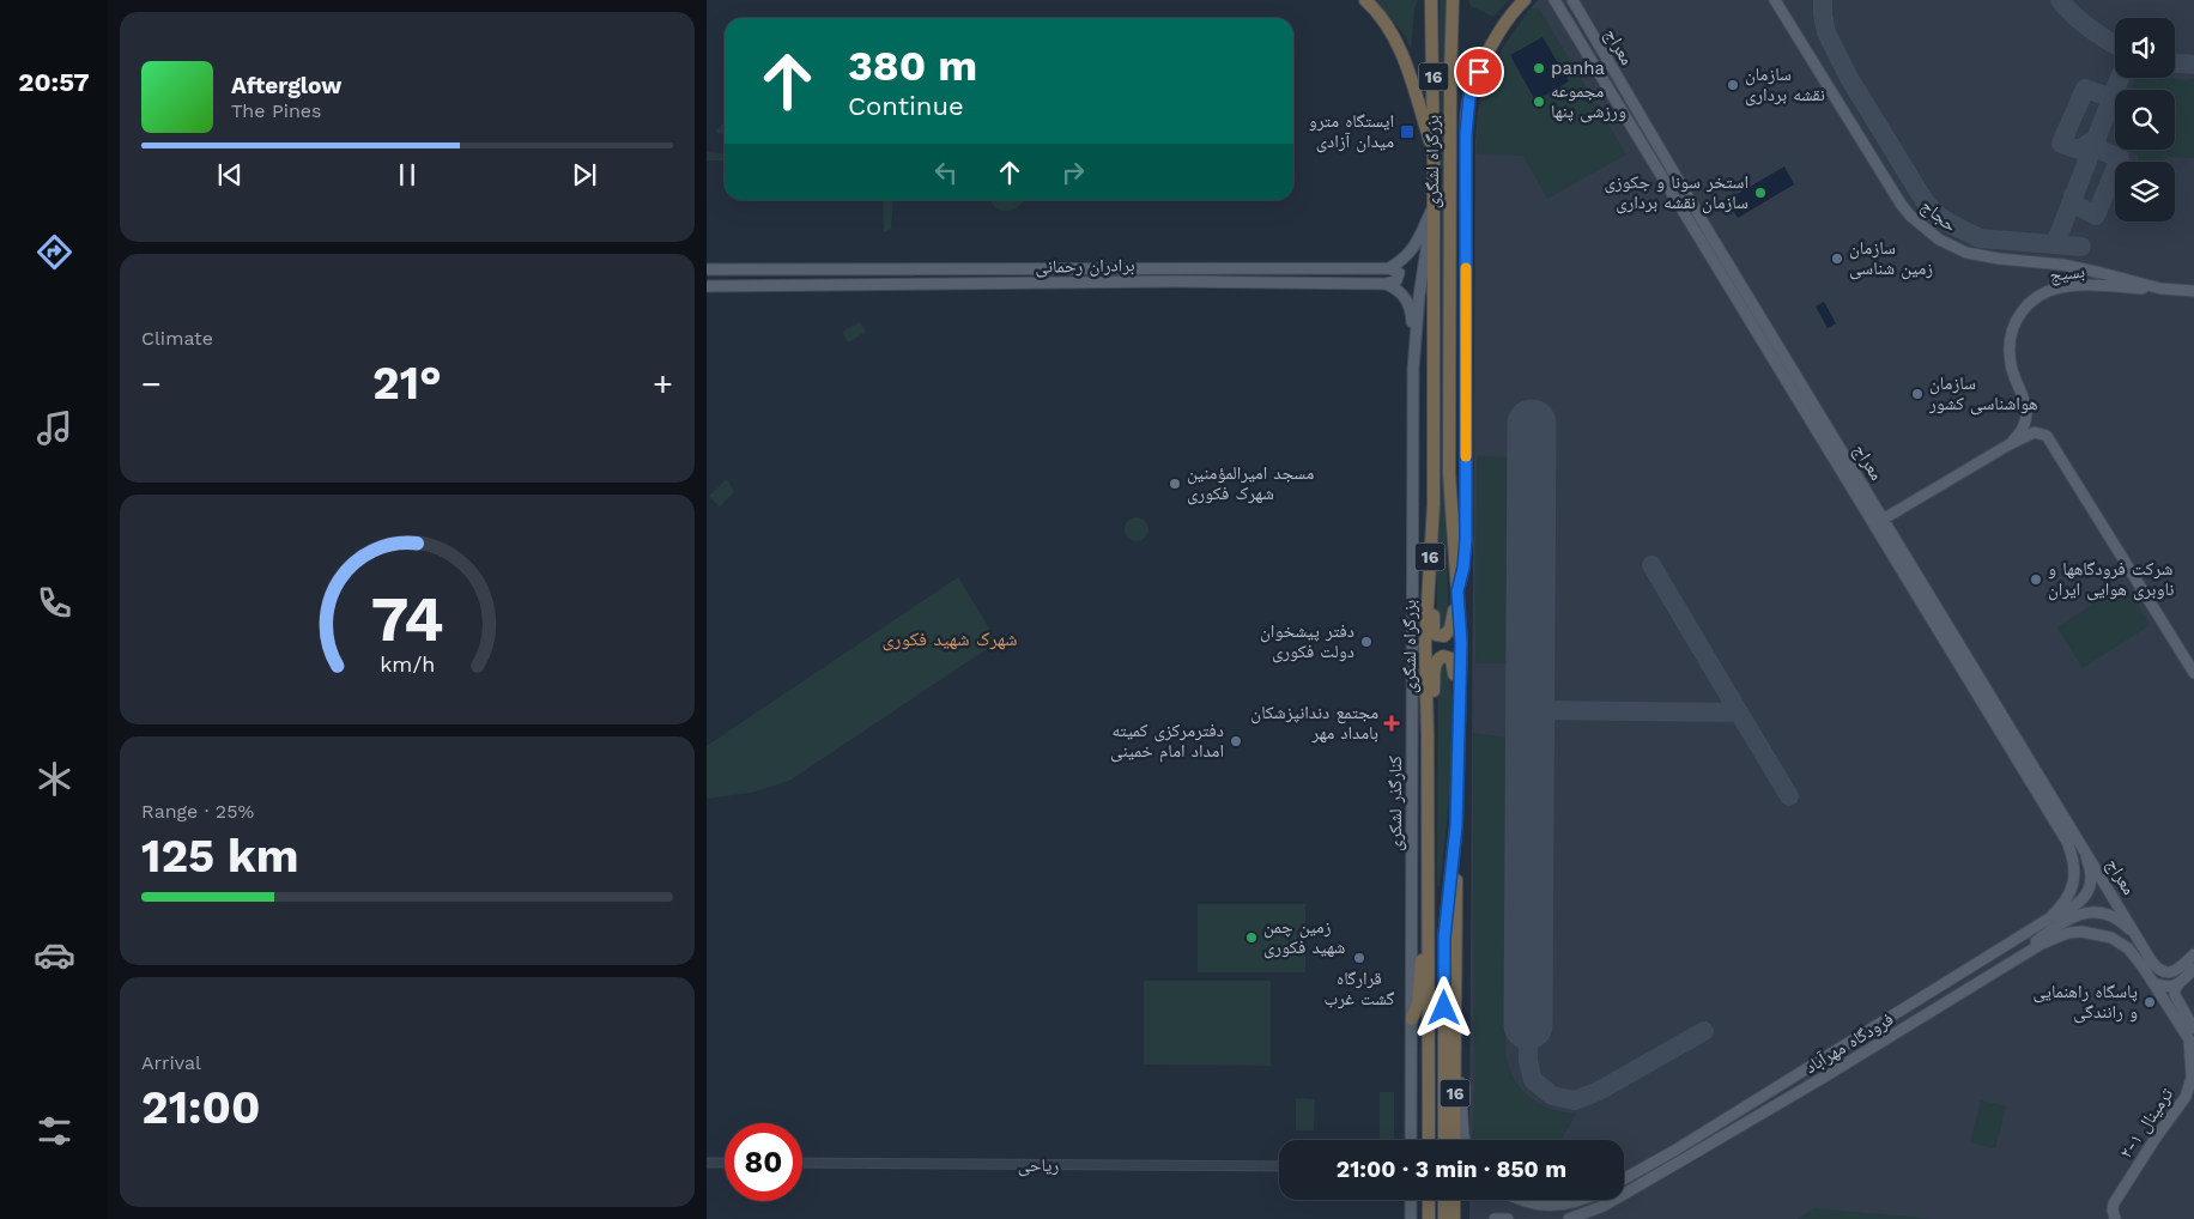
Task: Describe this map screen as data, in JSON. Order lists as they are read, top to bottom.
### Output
{
  "streets": {
    "highway": ["16", "بزرگراه لشگری"],
    "main road": [
      "معراج",
      "حجاج",
      "برادران رحمانی",
      "بسیج",
      "کنارگذر لشکری",
      "فرودگاه مهرآباد",
      "ترمینال ۱-۲"
    ],
    "street": ["ریاحی"]
  },
  "crossings": [
    ["معراج", "فرودگاه مهرآباد"],
    ["16", "بزرگراه لشگری"],
    ["حجاج", "بسیج"]
  ],
  "districts": ["شهرک شهید فکوری"],
  "places": {
    "other": [
      "panha",
      "سازمان نقشه برداری",
      "مجموعه ورزشی پنها",
      "استخر سونا و جکوزی سازمان نقشه برداری",
      "سازمان زمین شناسی",
      "سازمان هواشناسی کشور",
      "مسجد امیرالمؤمنین شهرک فکوری",
      "شرکت فرودگاهها و ناوبری هوایی ایران",
      "دفتر پیشخوان دولت فکوری",
      "دفترمرکزی کمیته امداد امام خمینی",
      "زمین چمن شهید فکوری",
      "قرارگاه گشت غرب",
      "پاسگاه راهنمایی و رانندگی"
    ],
    "transit": ["ایستگاه مترو میدان آزادی"],
    "health": ["مجتمع دندانپزشکان بامداد مهر"]
  },
  "page": {
    "tabs": "20:57",
    "turn": ["380 m", "Continue"],
    "song": ["Afterglow", "The Pines"],
    "tile": [
      "Climate",
      ["Range · 25%", "125 km"],
      ["Arrival", "21:00"]
    ],
    "heat": ["−", "21°", "+"],
    "limit": "80",
    "trip": "21:00 · 3 min · 850 m",
    "gauge": ["74", "km/h"]
  }
}
